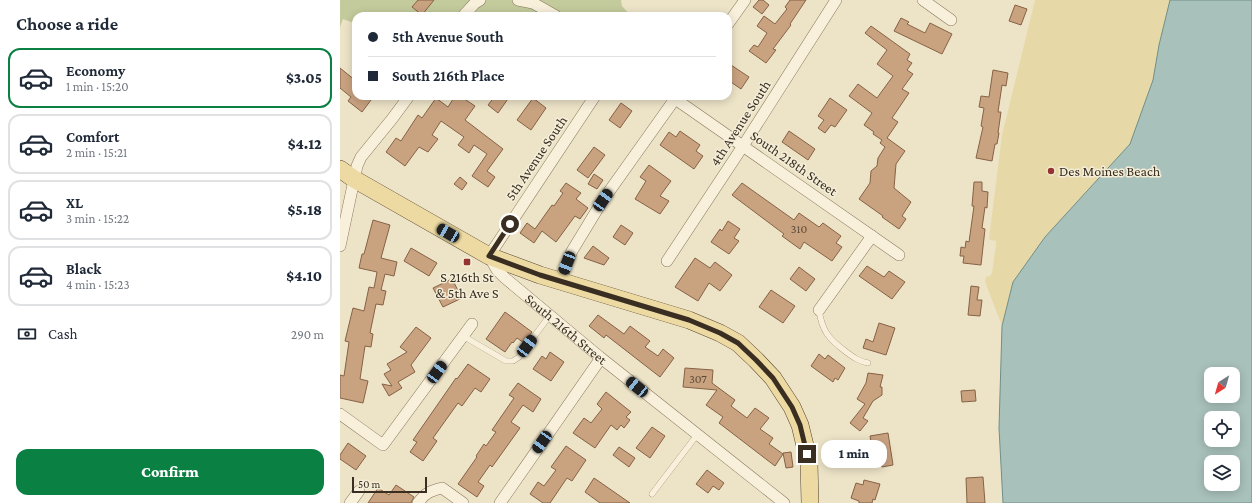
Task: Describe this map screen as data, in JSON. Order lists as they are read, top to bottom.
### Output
{
  "streets": {
    "main road": ["South 216th Street"],
    "street": ["4th Avenue South", "5th Avenue South", "South 218th Street"]
  },
  "crossings": [
    ["4th Avenue South", "South 218th Street"],
    ["5th Avenue South", "South 216th Street"]
  ],
  "places": {
    "other": ["Des Moines Beach"],
    "transit": ["S 216th St & 5th Ave S"]
  },
  "house_numbers": ["310", "307"],
  "scale_bar": "50 m",
  "north": "bottom left",
  "page": {
    "heading": "Choose a ride",
    "banner": ["5th Avenue South", "South 216th Place"],
    "list": [
      {
        "name": "Economy",
        "note": "1 min · 15:20",
        "value": "$3.05"
      },
      {
        "name": "Comfort",
        "note": "2 min · 15:21",
        "value": "$4.12"
      },
      {
        "name": "XL",
        "note": "3 min · 15:22",
        "value": "$5.18"
      },
      {
        "name": "Black",
        "note": "4 min · 15:23",
        "value": "$4.10"
      }
    ],
    "pay": ["Cash", "290 m"],
    "bubble": "1 min",
    "buttons": "Confirm",
    "scale": "50 m"
  }
}
